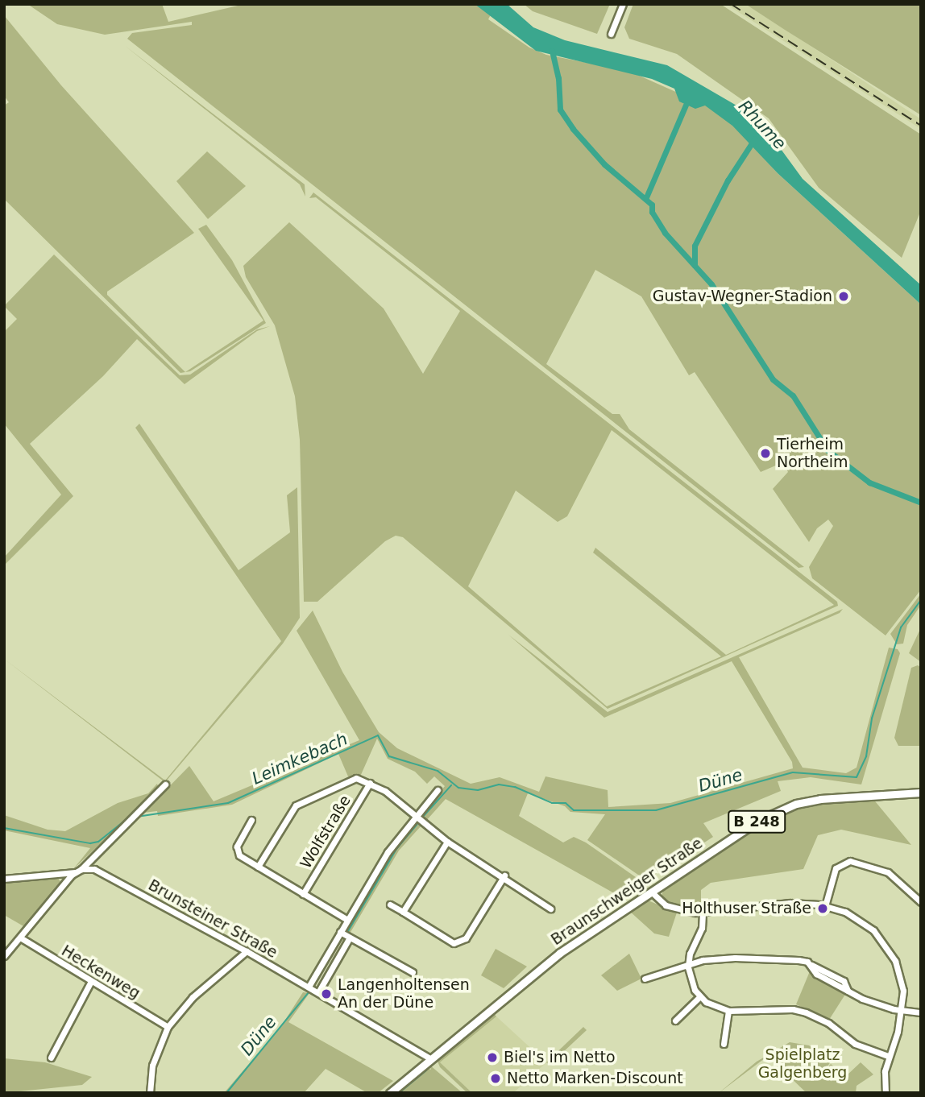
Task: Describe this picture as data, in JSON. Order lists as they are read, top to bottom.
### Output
{
  "streets": {
    "main road": ["B 248", "Braunschweiger Straße"],
    "street": ["Wolfstraße", "Brunsteiner Straße", "Heckenweg"]
  },
  "crossings": [
    ["Braunschweiger Straße", "Brunsteiner Straße"]
  ],
  "water": ["Rhume", "Leimkebach", "Düne"],
  "parks": ["Spielplatz Galgenberg"],
  "places": [
    "Gustav-Wegner-Stadion",
    "Tierheim Northeim",
    "Holthuser Straße",
    "Langenholtensen An der Düne",
    "Biel's im Netto",
    "Netto Marken-Discount"
  ]
}
